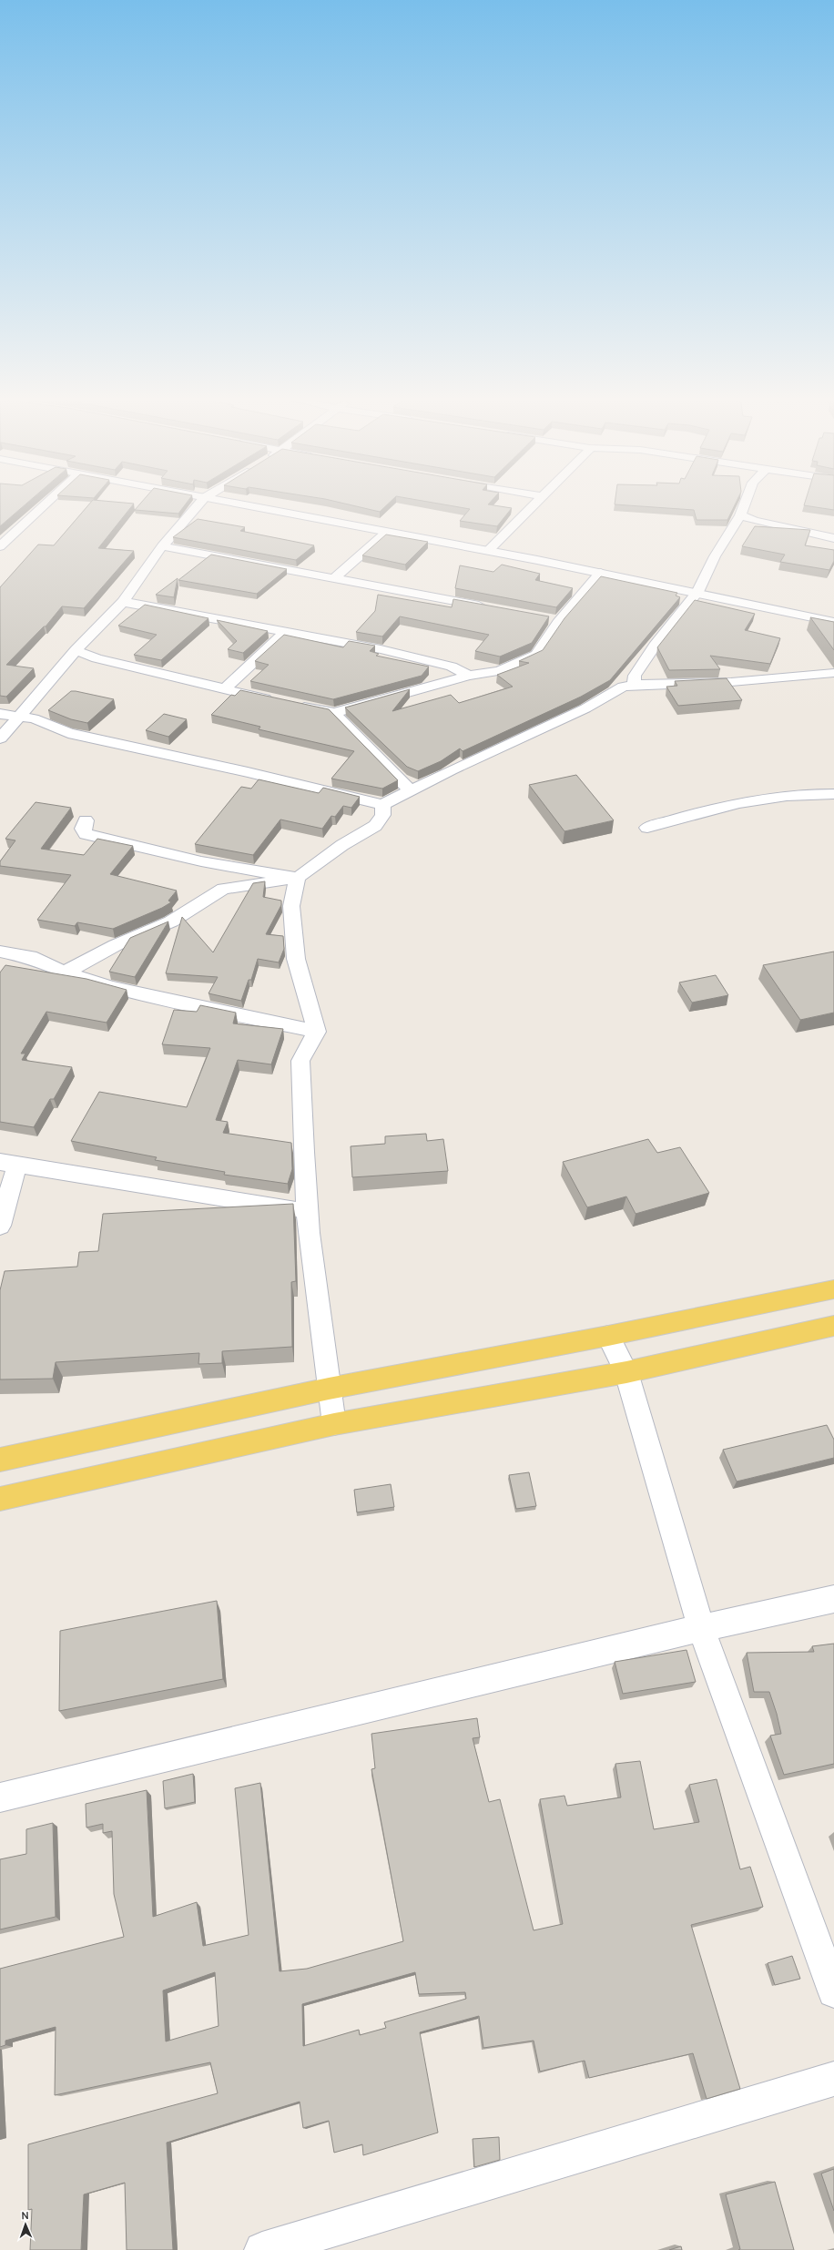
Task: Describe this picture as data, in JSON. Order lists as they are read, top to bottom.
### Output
{
  "north": "top"
}
